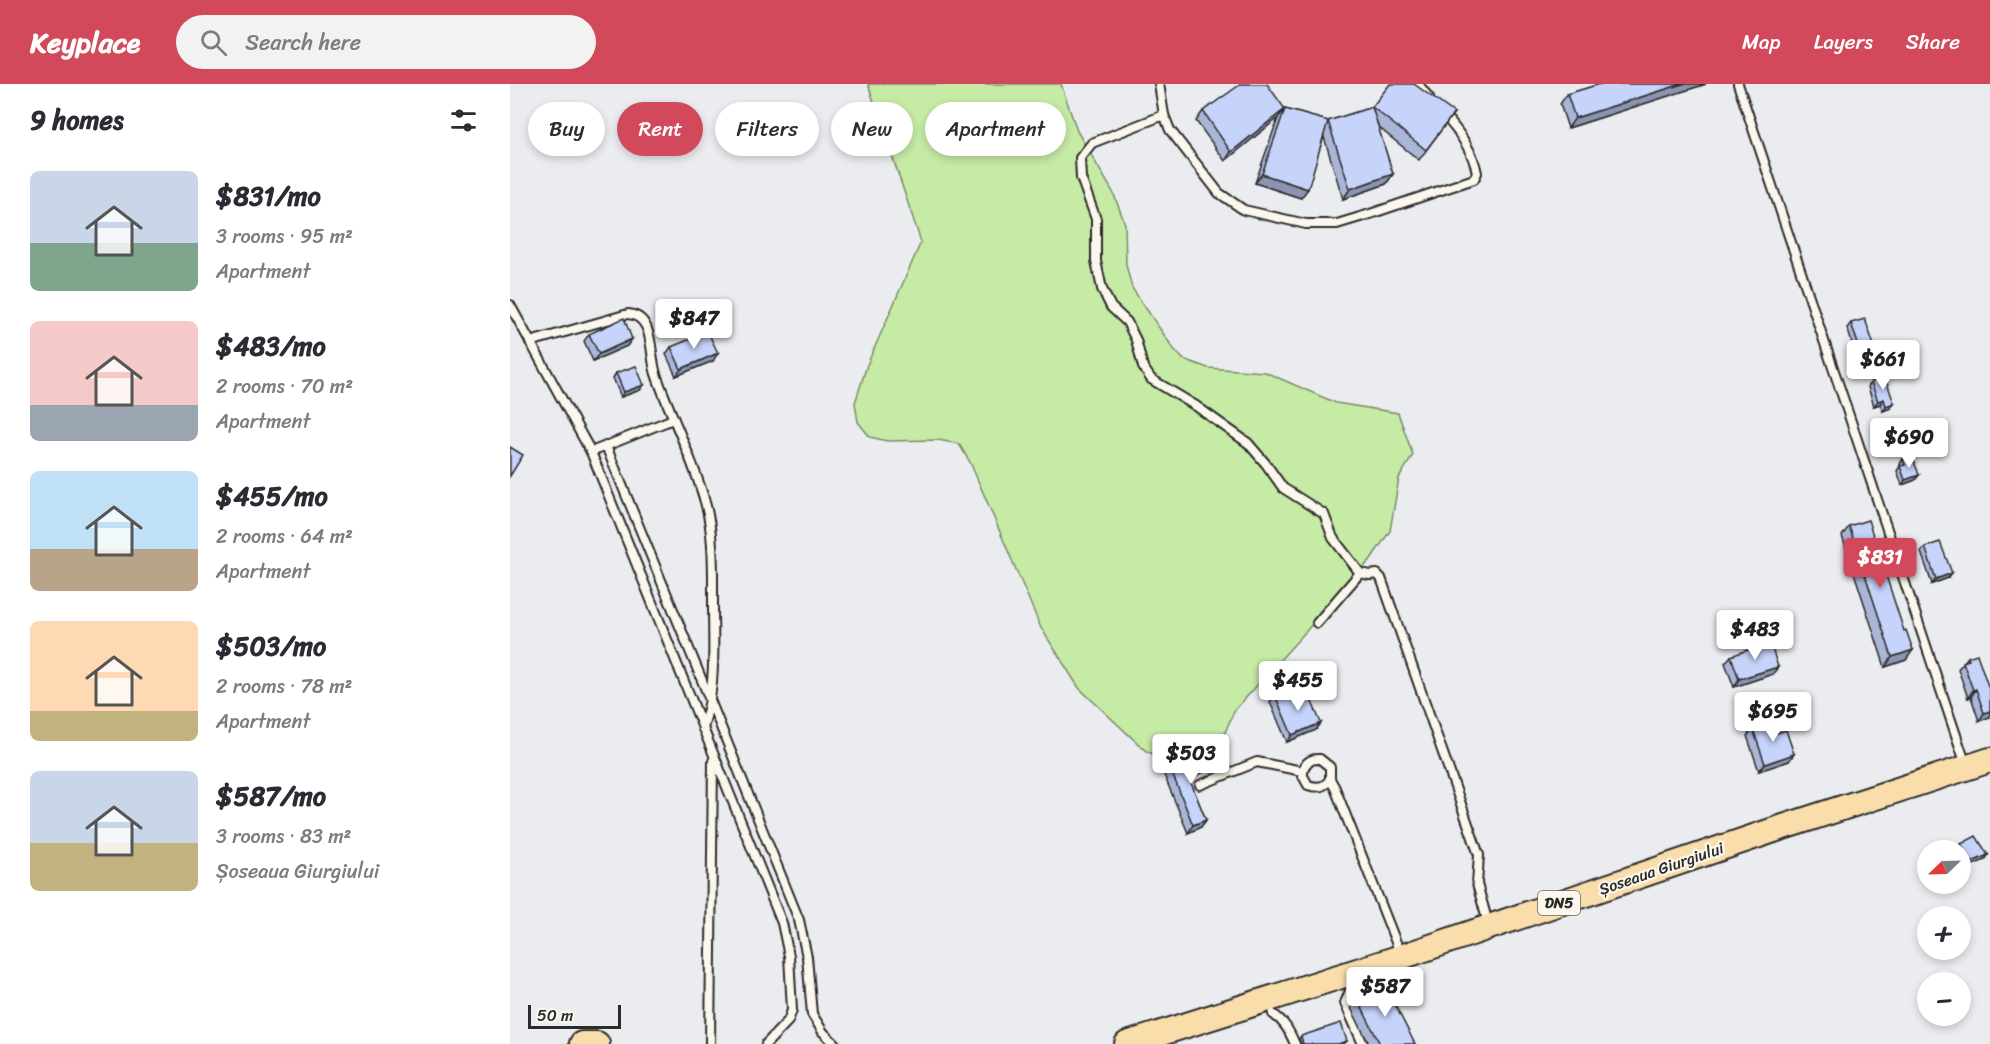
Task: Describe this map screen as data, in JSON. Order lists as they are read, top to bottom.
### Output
{
  "streets": {
    "highway": ["Șoseaua Giurgiului", "DN5"]
  },
  "scale_bar": "50 m",
  "north": "bottom left",
  "page": {
    "header": "Keyplace",
    "search": "Search here",
    "nav": ["Map", "Layers", "Share"],
    "heading": "9 homes",
    "chip": [
      "Buy",
      "Rent",
      "Filters",
      "New",
      "Apartment"
    ],
    "list": [
      {
        "name": "$831/mo",
        "note": "3 rooms · 95 m² · Apartment"
      },
      {
        "name": "$483/mo",
        "note": "2 rooms · 70 m² · Apartment"
      },
      {
        "name": "$455/mo",
        "note": "2 rooms · 64 m² · Apartment"
      },
      {
        "name": "$503/mo",
        "note": "2 rooms · 78 m² · Apartment"
      },
      {
        "name": "$587/mo",
        "note": "3 rooms · 83 m² · Șoseaua Giurgiului"
      }
    ],
    "price": [
      "$847",
      "$661",
      "$690",
      "$831",
      "$483",
      "$455",
      "$695",
      "$503",
      "$587"
    ],
    "map_buttons": ["+", "−"],
    "scale": "50 m"
  }
}
